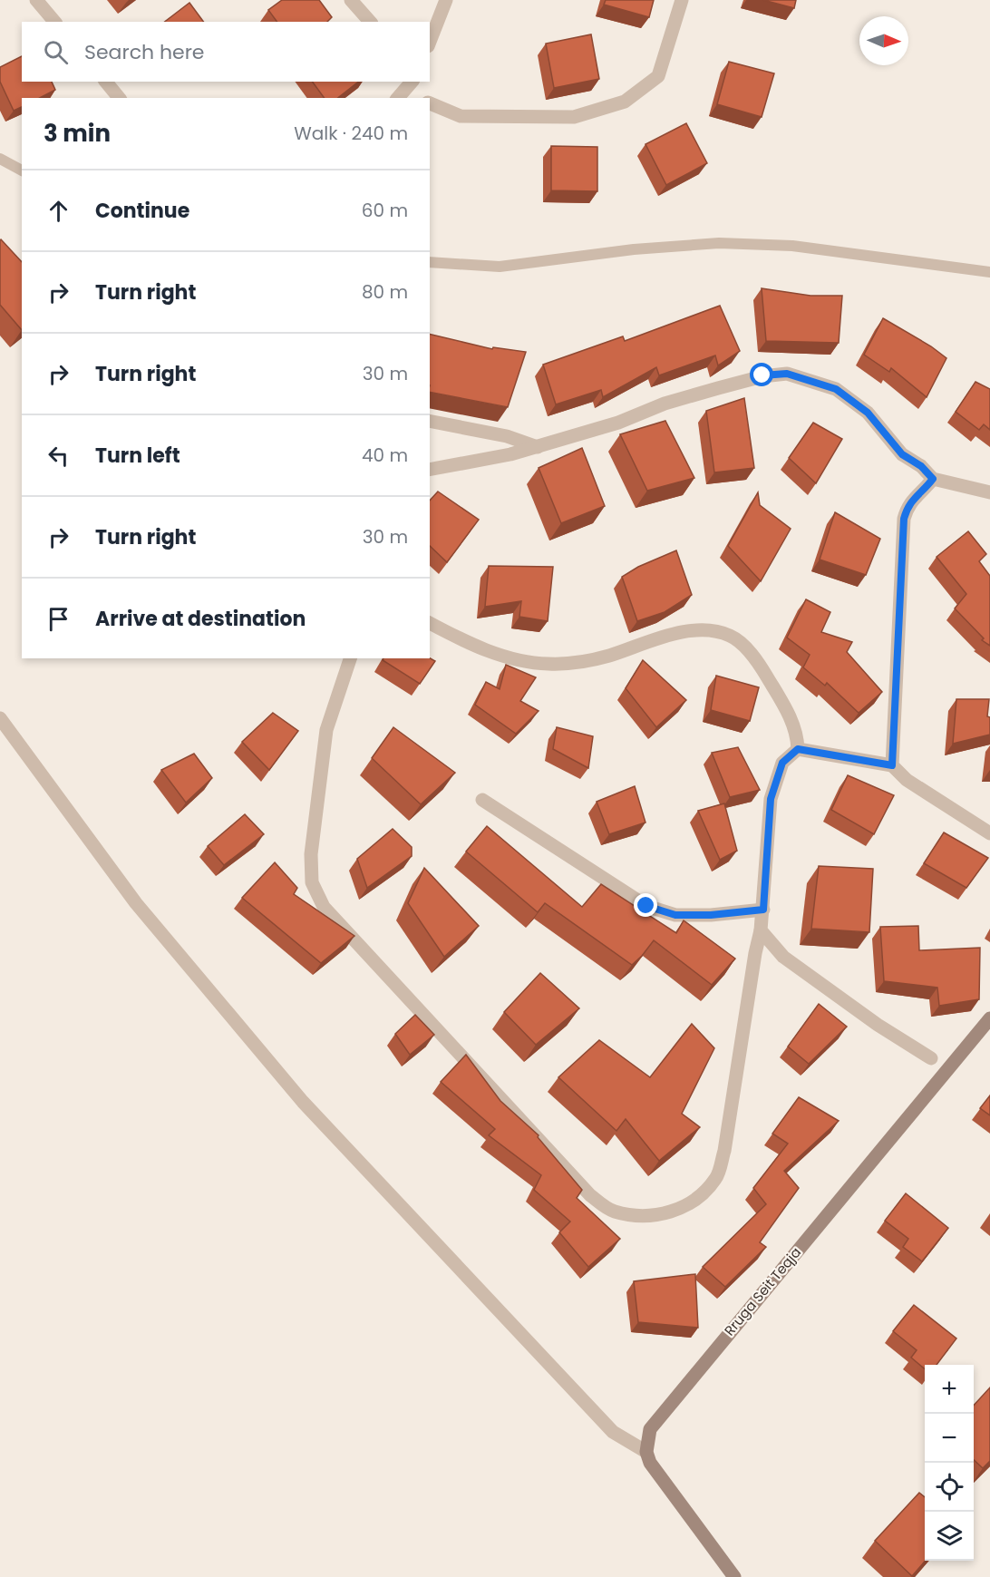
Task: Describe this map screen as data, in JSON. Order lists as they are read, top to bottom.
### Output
{
  "streets": {
    "main road": ["Rruga Seit Teqja"]
  },
  "north": "right",
  "page": {
    "search": "Search here",
    "heading": ["3 min", "Walk · 240 m"],
    "list": [
      ["Continue", "60 m"],
      ["Turn right", "80 m"],
      ["Turn right", "30 m"],
      ["Turn left", "40 m"],
      ["Turn right", "30 m"],
      "Arrive at destination"
    ],
    "map_buttons": ["+", "−"]
  }
}
